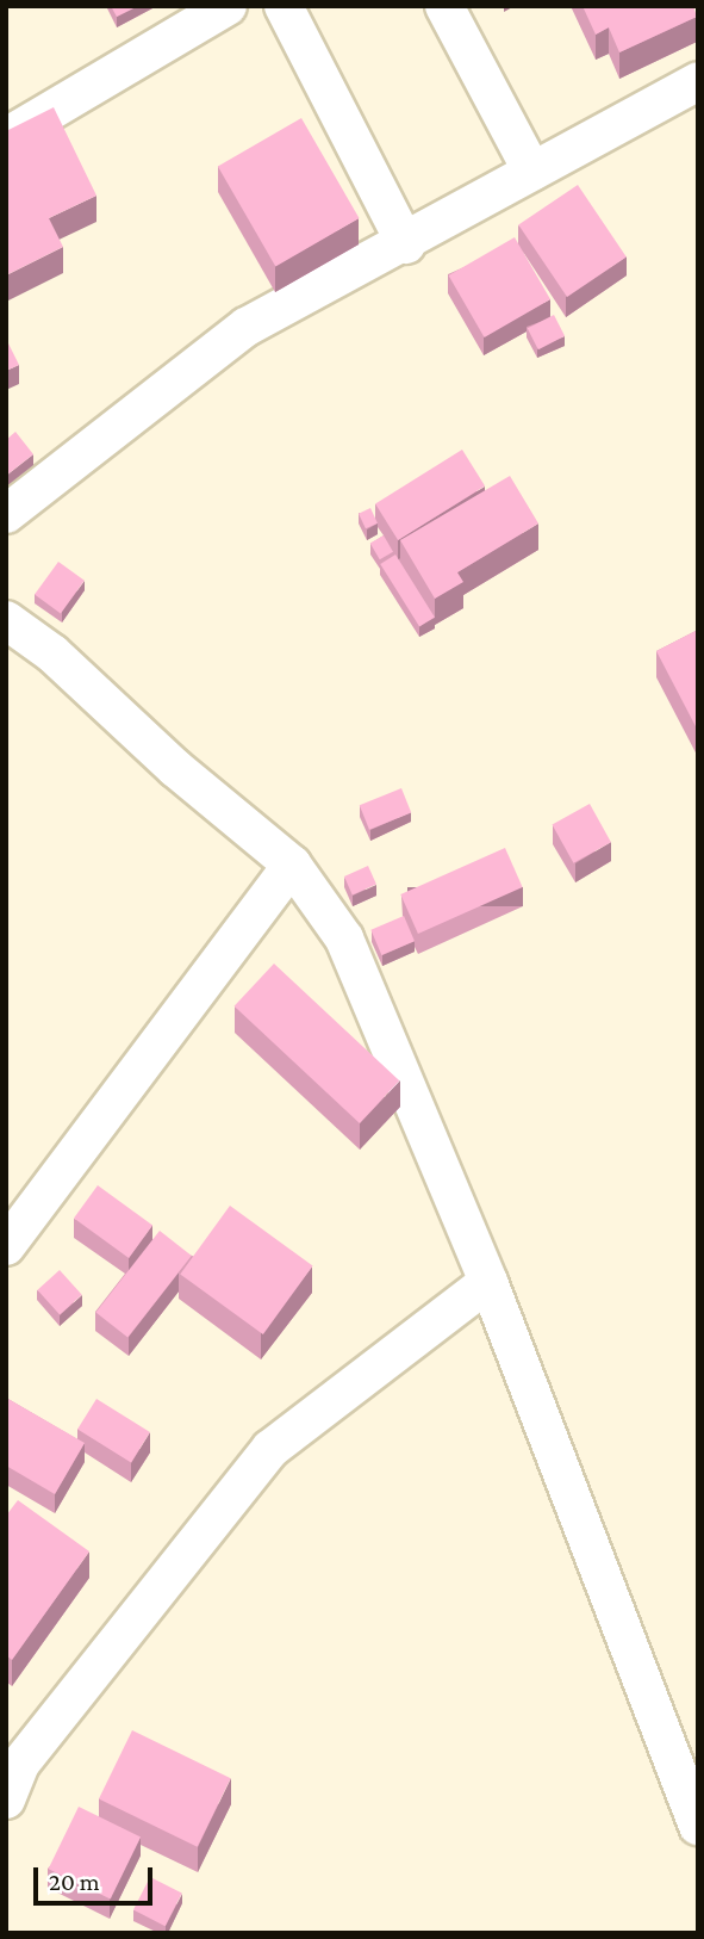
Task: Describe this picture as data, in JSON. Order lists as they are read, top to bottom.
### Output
{
  "scale_bar": "20 m"
}
